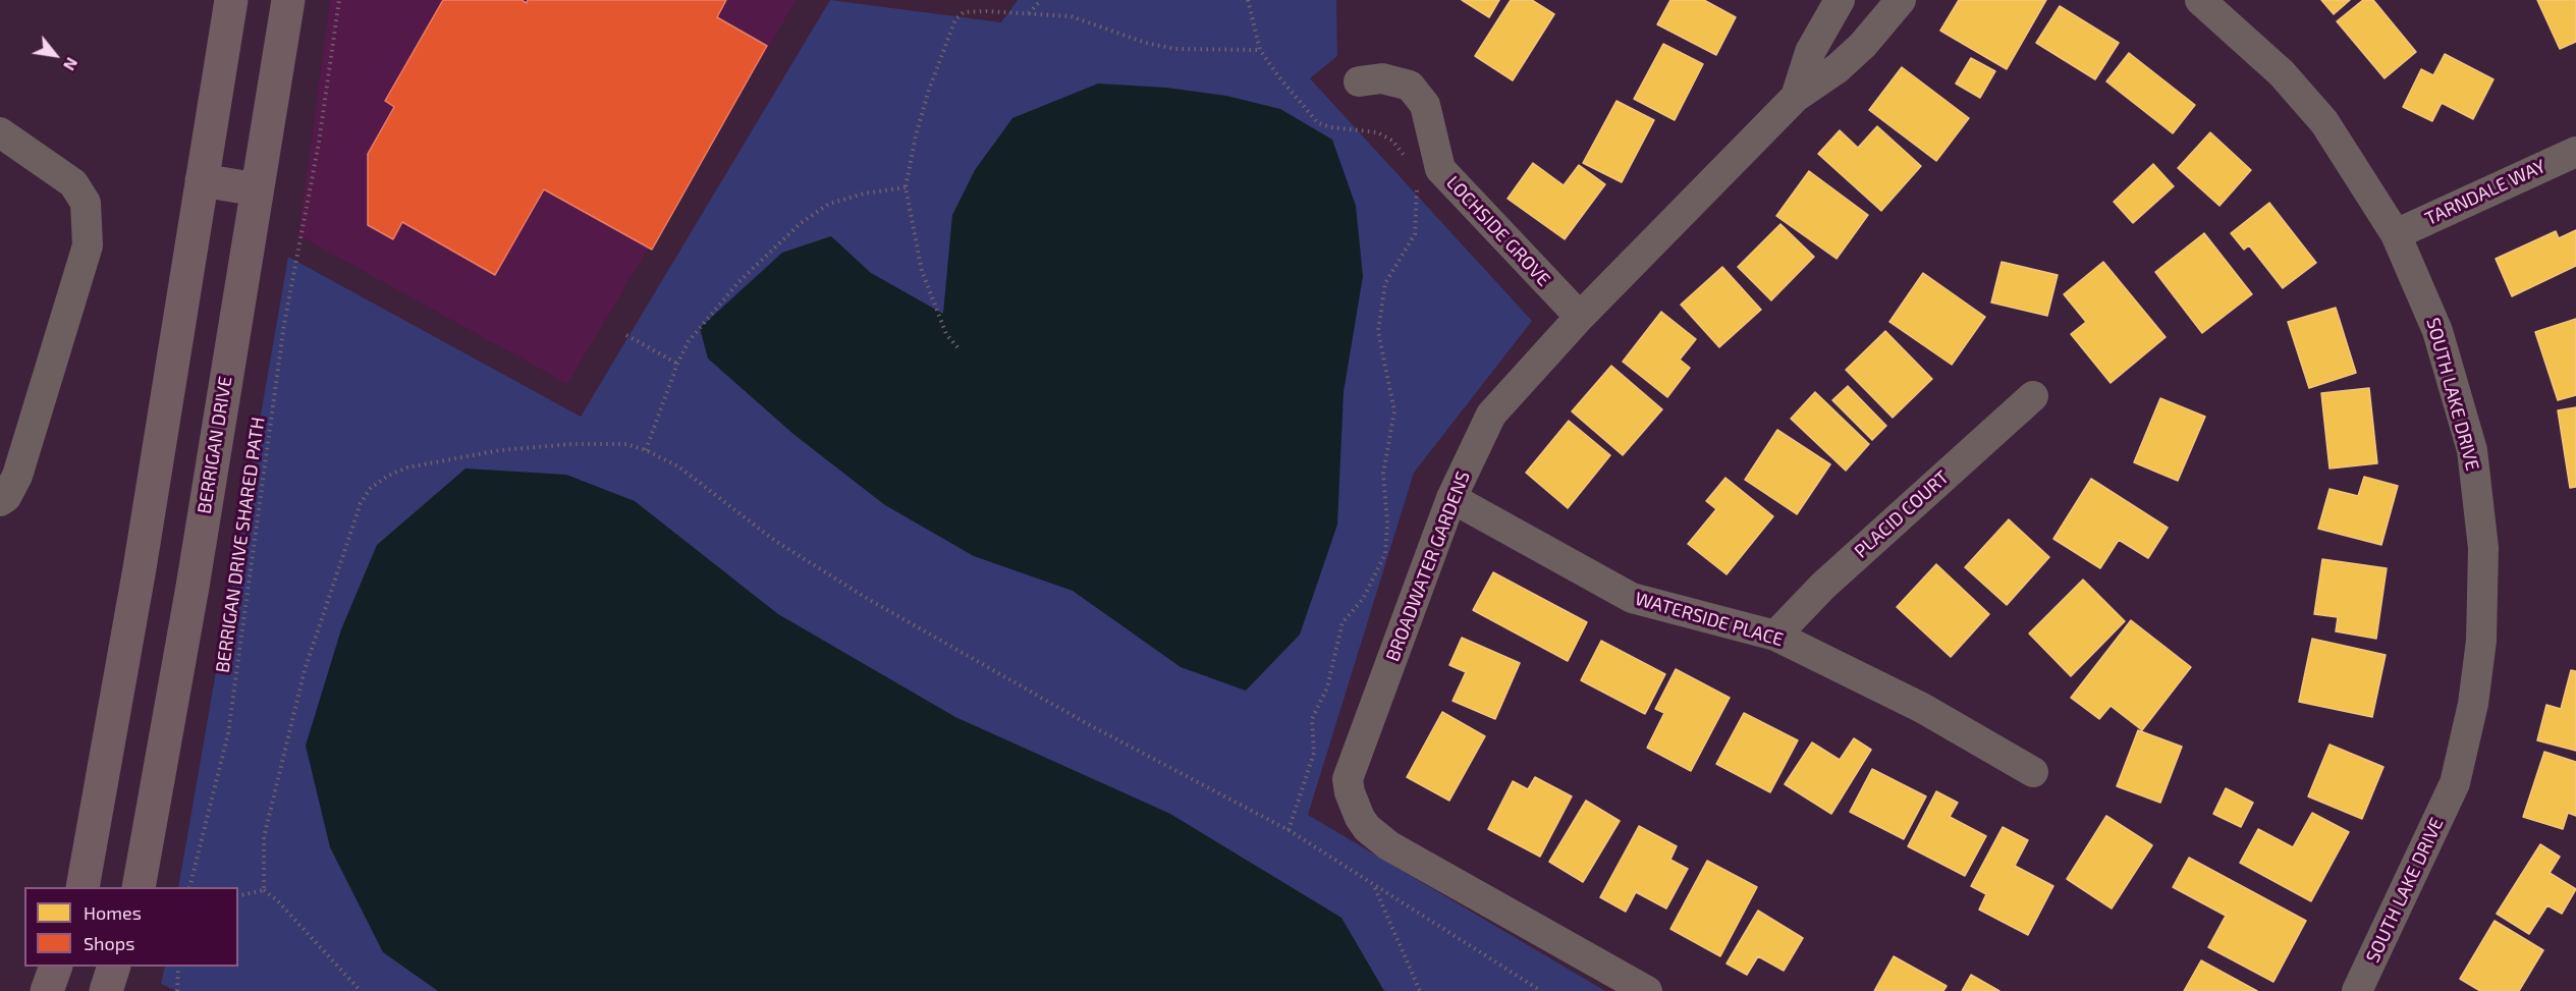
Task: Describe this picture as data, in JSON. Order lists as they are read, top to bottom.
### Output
{
  "streets": {
    "main road": ["BERRIGAN DRIVE"],
    "street": [
      "TARNDALE WAY",
      "LOCHSIDE GROVE",
      "SOUTH LAKE DRIVE",
      "PLACID COURT",
      "BROADWATER GARDENS",
      "WATERSIDE PLACE"
    ],
    "path": ["BERRIGAN DRIVE SHARED PATH"]
  },
  "crossings": [
    ["TARNDALE WAY", "SOUTH LAKE DRIVE"],
    ["LOCHSIDE GROVE", "BROADWATER GARDENS"],
    ["PLACID COURT", "WATERSIDE PLACE"],
    ["BROADWATER GARDENS", "WATERSIDE PLACE"]
  ],
  "legend": ["Homes", "Shops"],
  "north": "bottom right"
}
